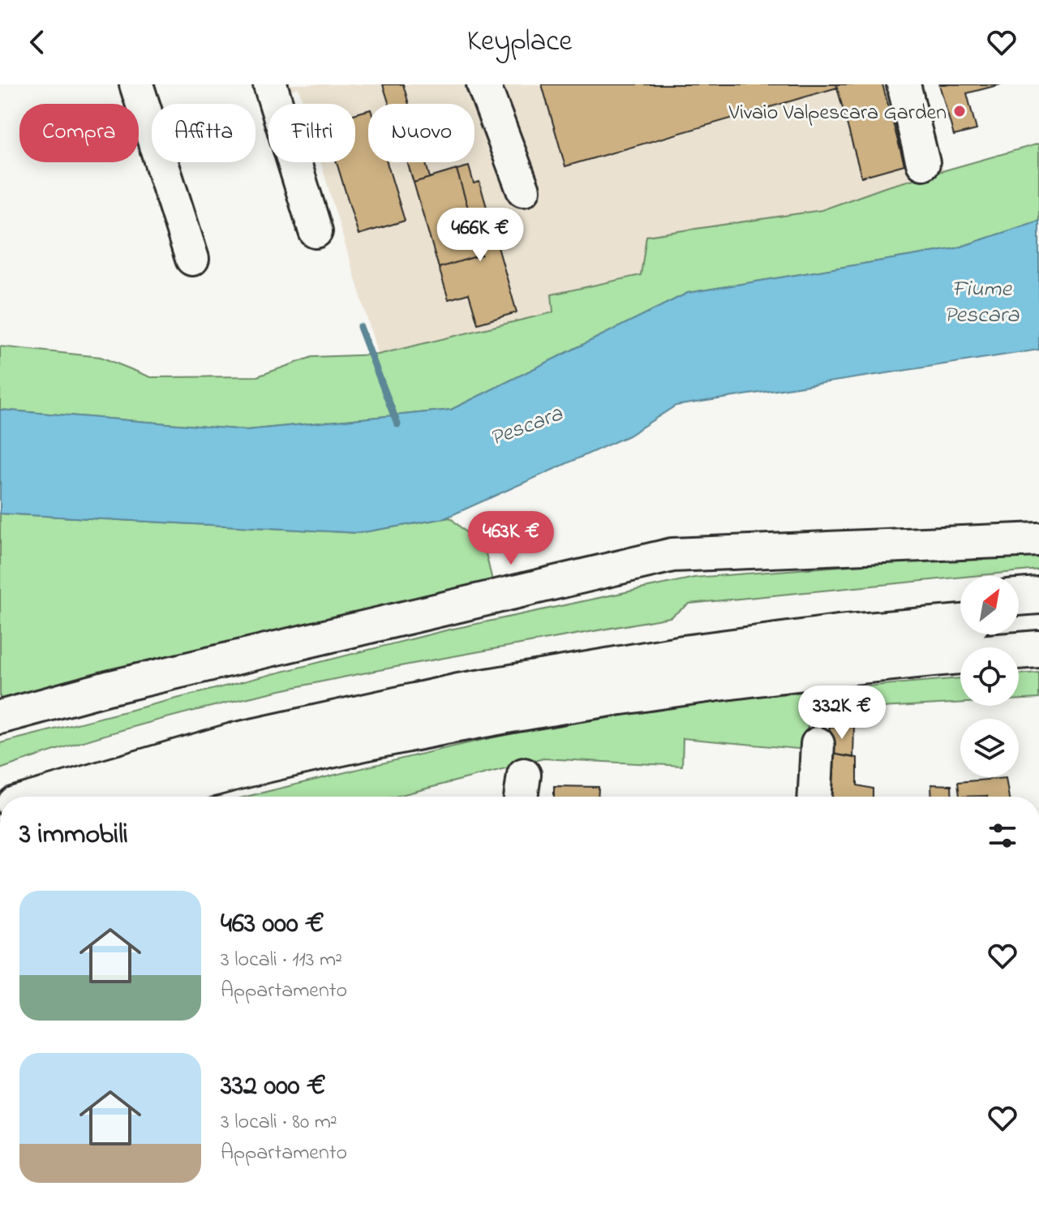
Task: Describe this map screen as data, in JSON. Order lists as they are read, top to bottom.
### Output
{
  "water": ["Fiume Pescara", "Pescara"],
  "places": ["Vivaio Valpescara Garden"],
  "north": "top right",
  "page": {
    "header": "Keyplace",
    "chip": [
      "Compra",
      "Affitta",
      "Filtri",
      "Nuovo"
    ],
    "price": ["466K €", "463K €", "332K €"],
    "heading": "3 immobili",
    "list": [
      {
        "name": "463 000 €",
        "note": "3 locali · 113 m² · Appartamento"
      },
      {
        "name": "332 000 €",
        "note": "3 locali · 80 m² · Appartamento"
      }
    ]
  }
}
